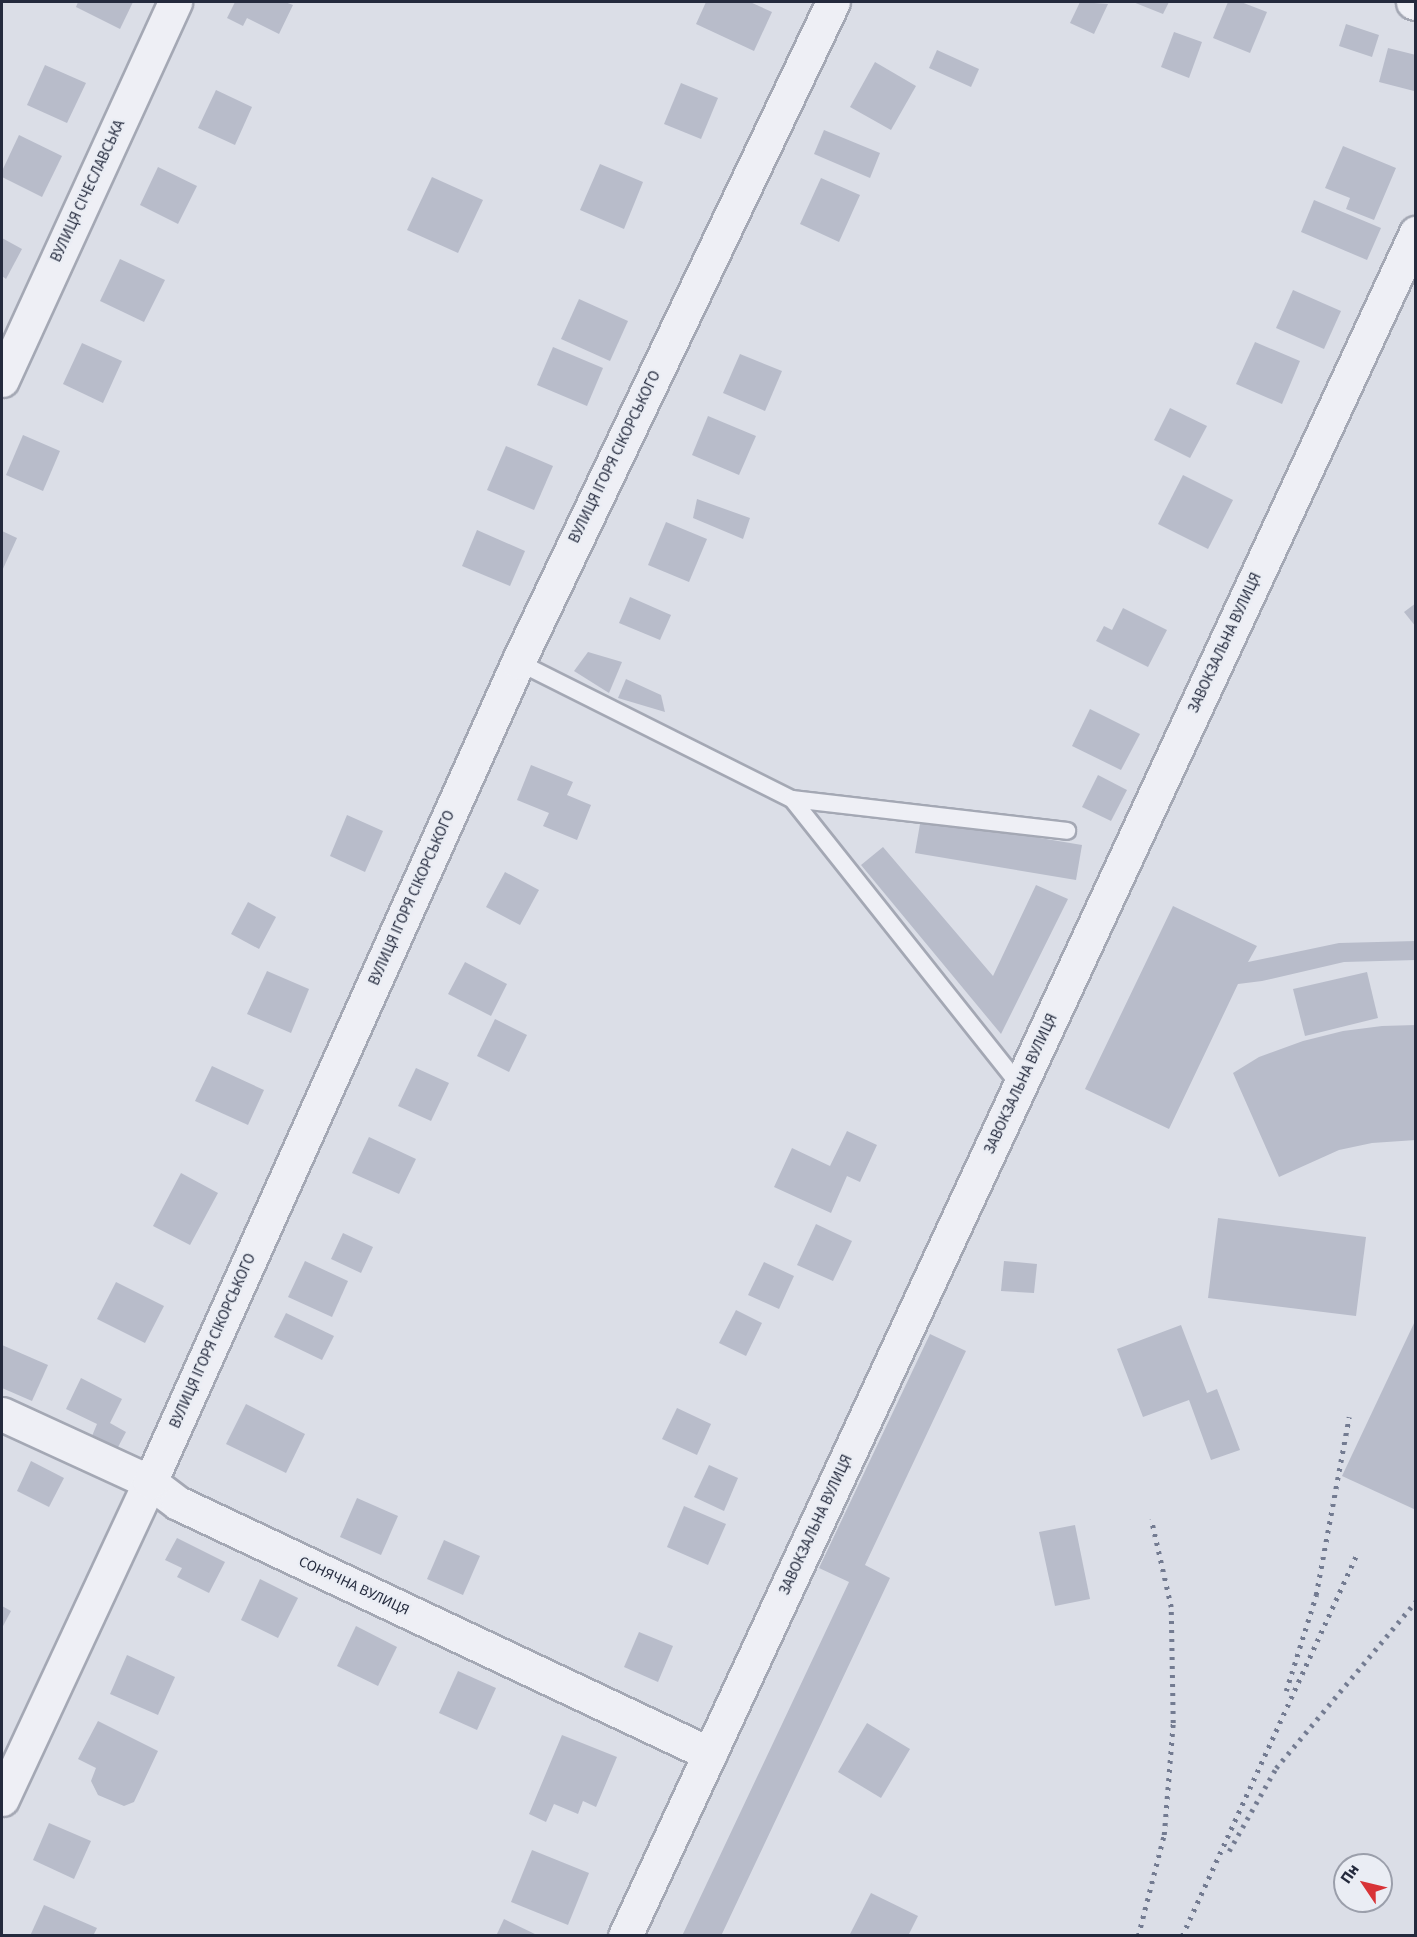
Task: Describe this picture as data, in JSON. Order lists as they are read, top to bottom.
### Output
{
  "streets": {
    "street": [
      "ВУЛИЦЯ СІЧЕСЛАВСЬКА",
      "ВУЛИЦЯ ІГОРЯ СІКОРСЬКОГО",
      "ЗАВОКЗАЛЬНА ВУЛИЦЯ",
      "СОНЯЧНА ВУЛИЦЯ"
    ]
  },
  "crossings": [
    ["ВУЛИЦЯ ІГОРЯ СІКОРСЬКОГО", "СОНЯЧНА ВУЛИЦЯ"],
    ["ЗАВОКЗАЛЬНА ВУЛИЦЯ", "СОНЯЧНА ВУЛИЦЯ"]
  ],
  "north": "top left"
}
